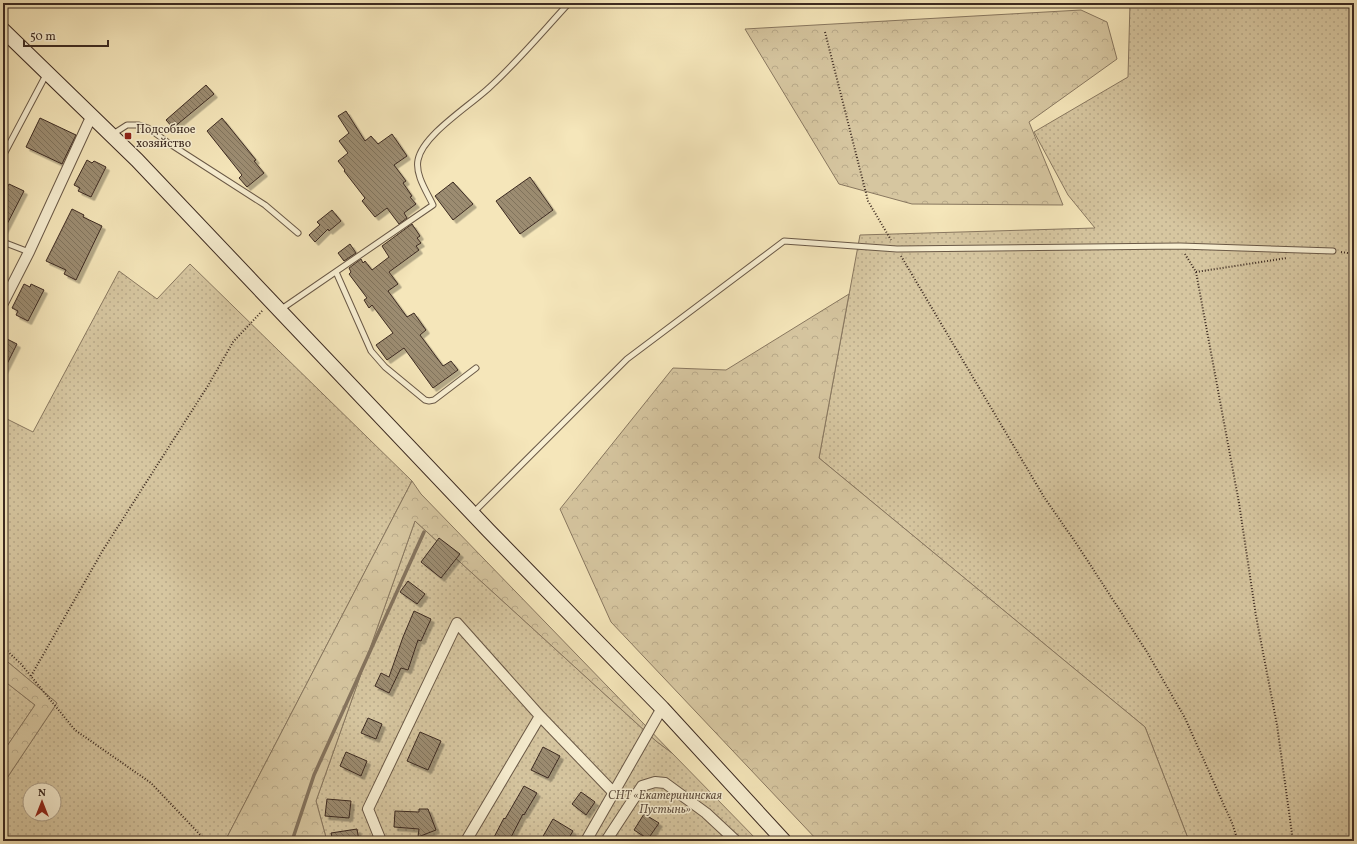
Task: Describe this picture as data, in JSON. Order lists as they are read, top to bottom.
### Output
{
  "parks": ["СНТ «Екатерининская Пустынь»"],
  "places": {
    "transit": ["Подсобное хозяйство"]
  },
  "scale_bar": "50 m",
  "north": "top"
}
